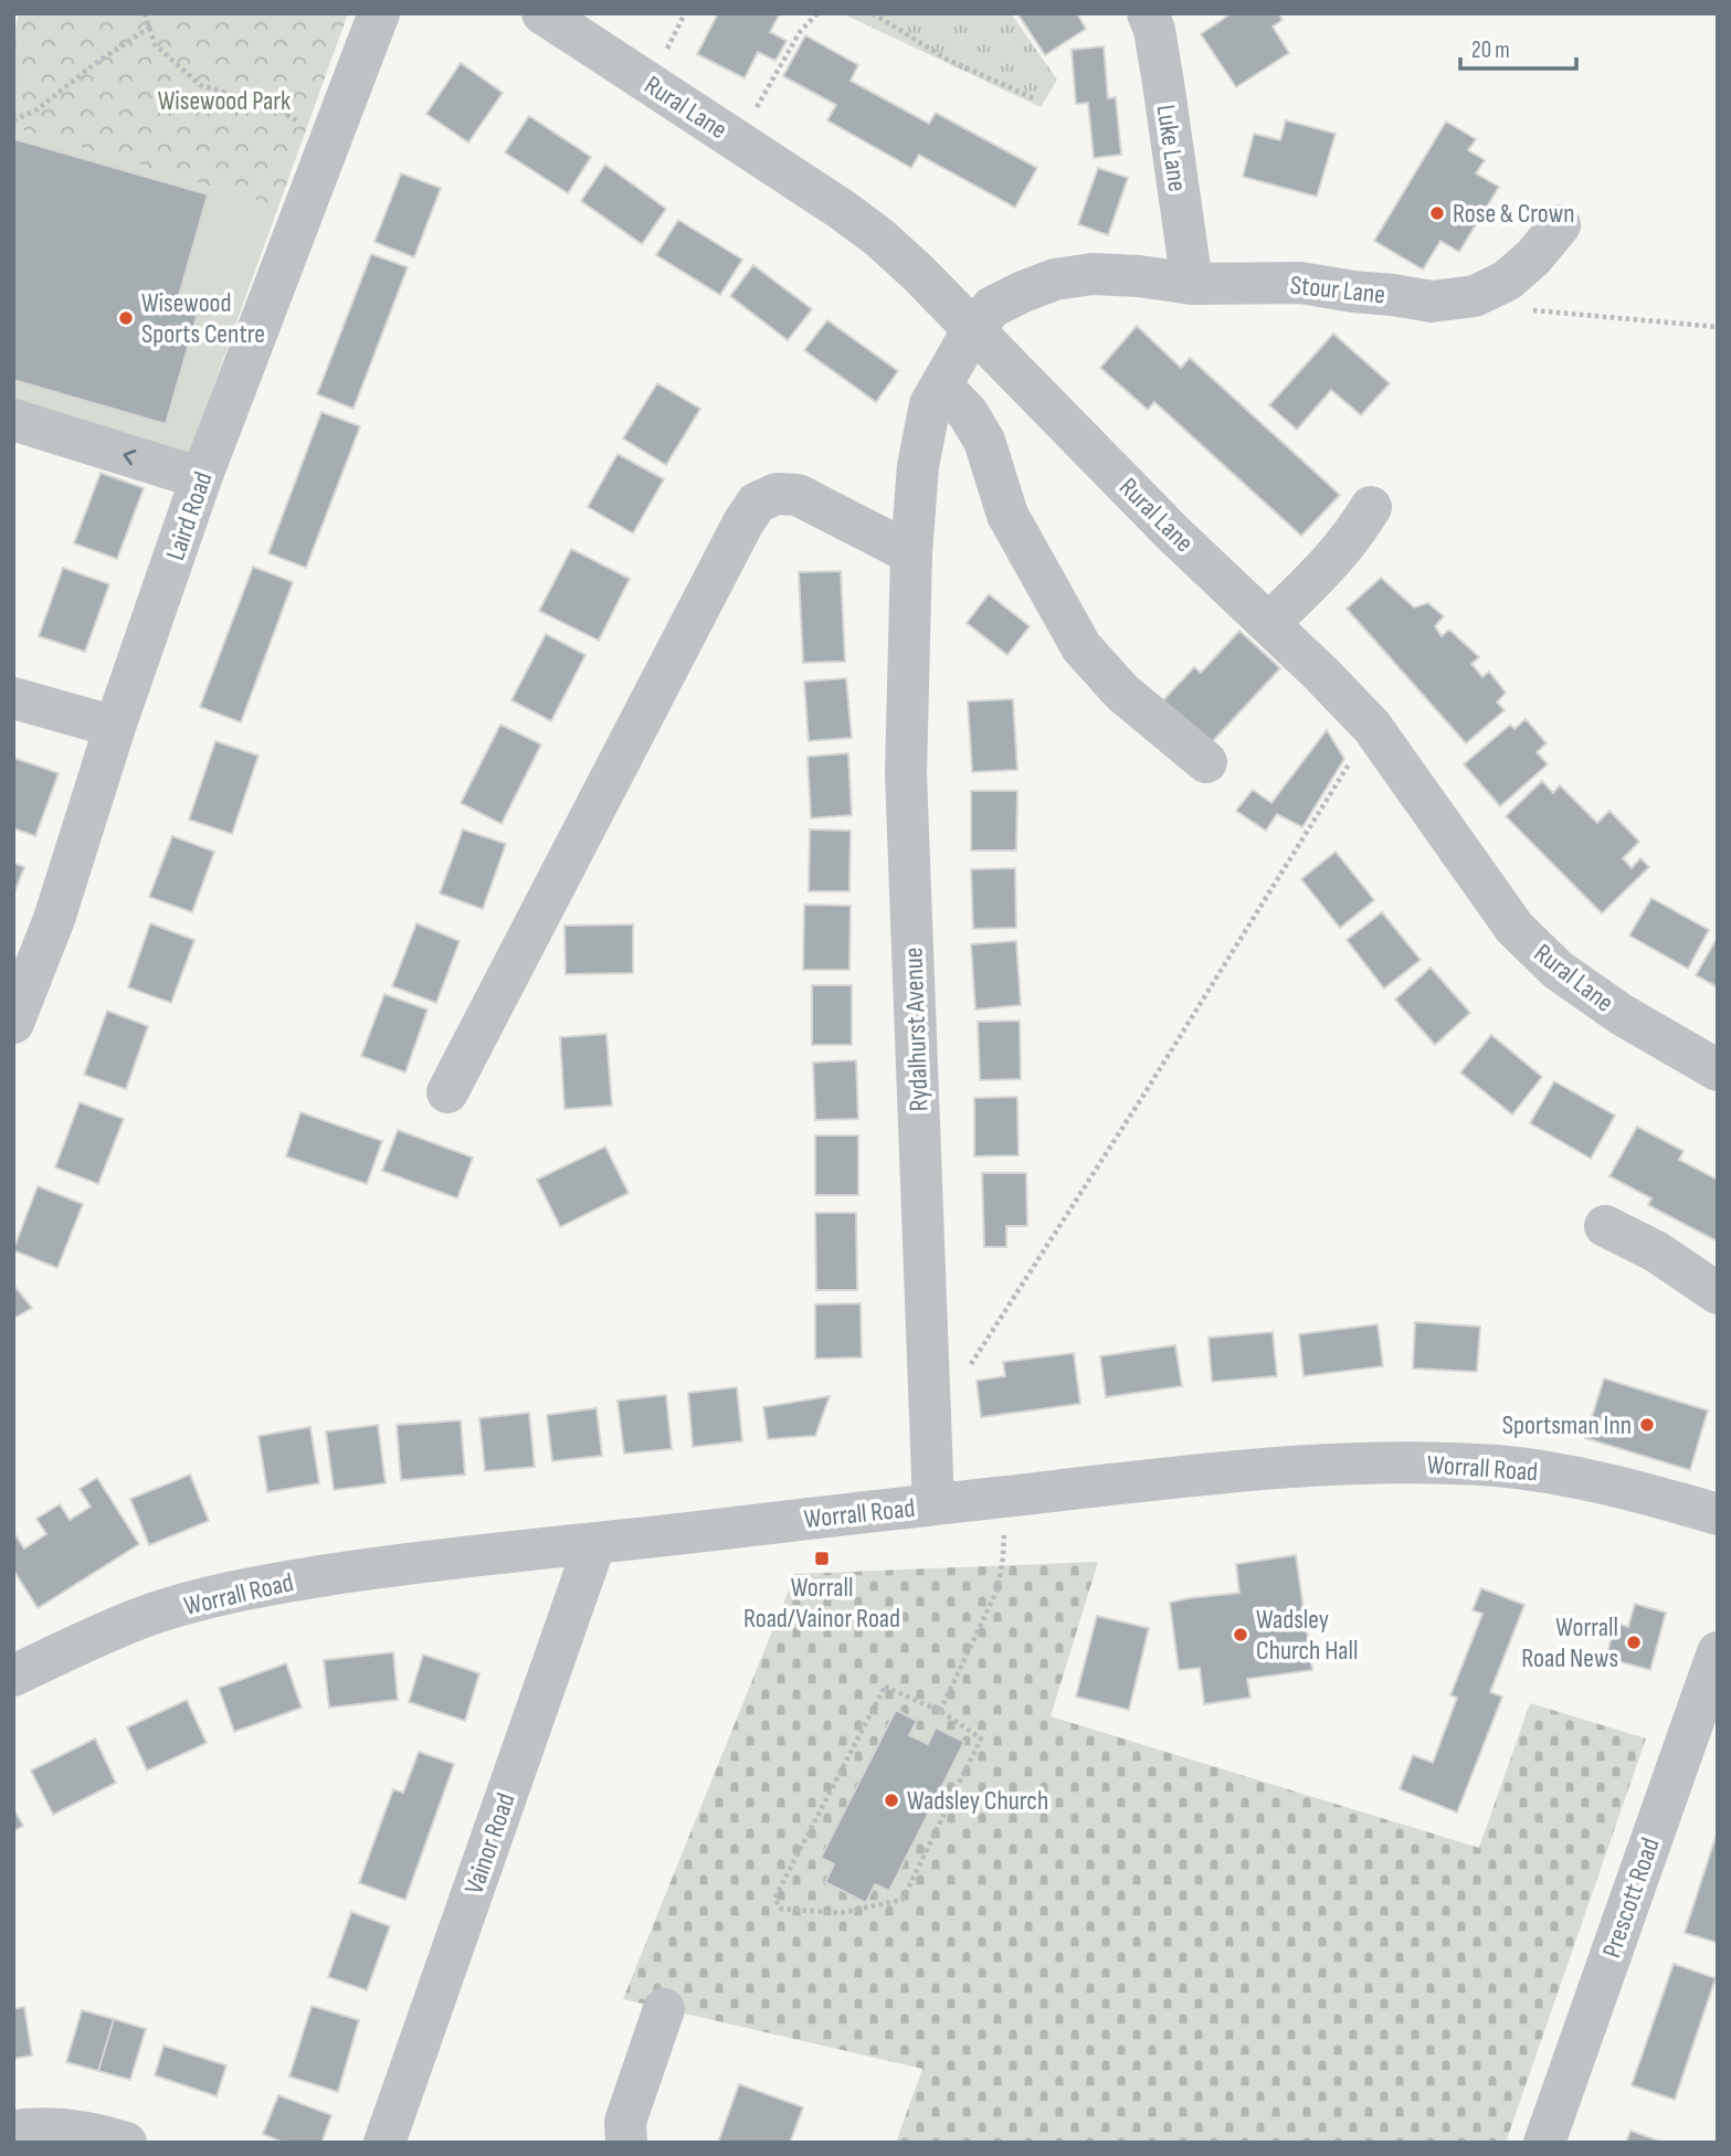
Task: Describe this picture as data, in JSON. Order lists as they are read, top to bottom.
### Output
{
  "streets": {
    "street": [
      "Rural Lane",
      "Luke Lane",
      "Stour Lane",
      "Laird Road",
      "Rydalhurst Avenue",
      "Worrall Road",
      "Vainor Road",
      "Prescott Road"
    ]
  },
  "crossings": [
    ["Rural Lane", "Stour Lane"],
    ["Rural Lane", "Rydalhurst Avenue"],
    ["Luke Lane", "Stour Lane"],
    ["Stour Lane", "Rydalhurst Avenue"],
    ["Rydalhurst Avenue", "Worrall Road"],
    ["Worrall Road", "Vainor Road"]
  ],
  "parks": ["Wisewood Park"],
  "places": {
    "other": [
      "Rose & Crown",
      "Wisewood Sports Centre",
      "Sportsman Inn",
      "Wadsley Church Hall",
      "Worrall Road News",
      "Wadsley Church"
    ],
    "transit": ["Worrall Road/Vainor Road"]
  },
  "scale_bar": "20 m"
}
